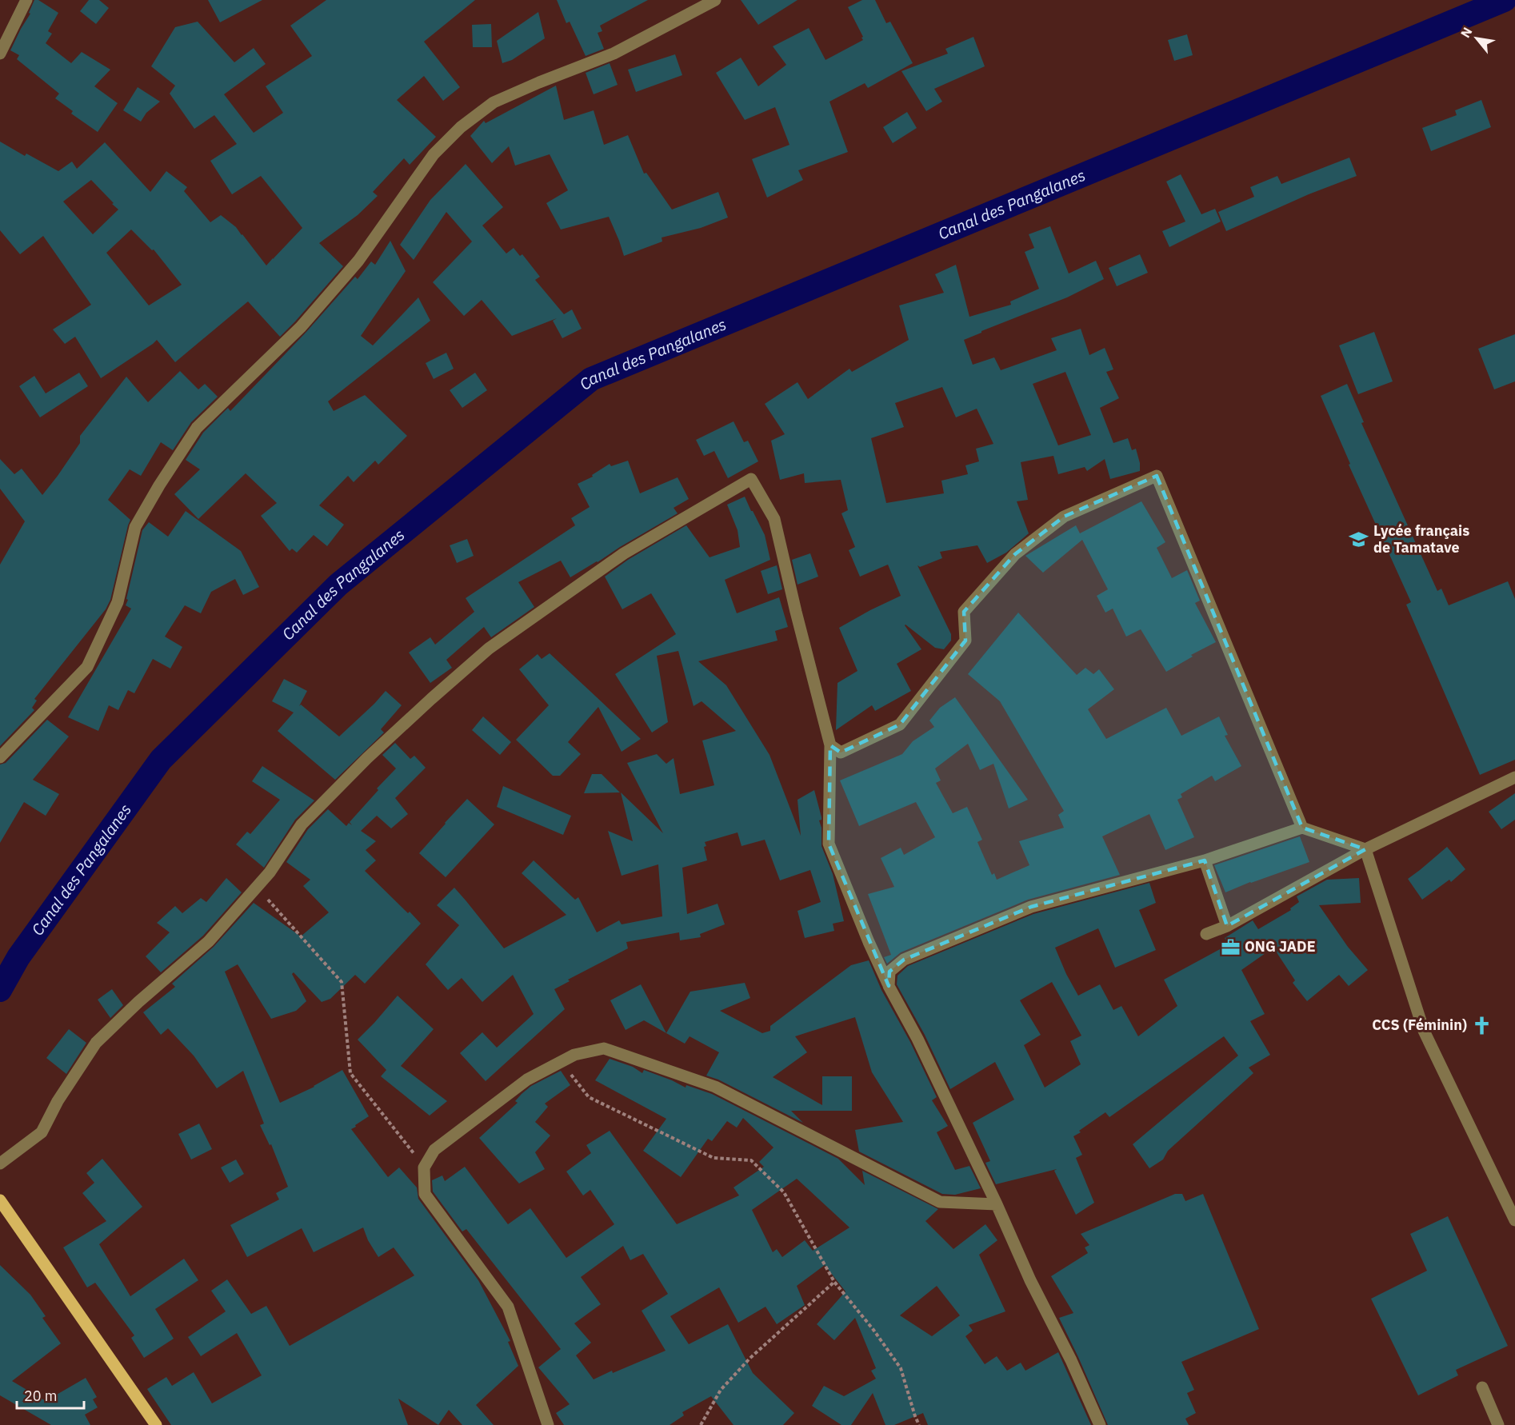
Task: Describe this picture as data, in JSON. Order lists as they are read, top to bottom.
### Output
{
  "water": ["Canal des Pangalanes"],
  "places": {
    "school or university": ["Lycée français de Tamatave"],
    "office": ["ONG JADE"],
    "church": ["CCS (Féminin)"]
  },
  "scale_bar": "20 m",
  "north": "top left"
}
